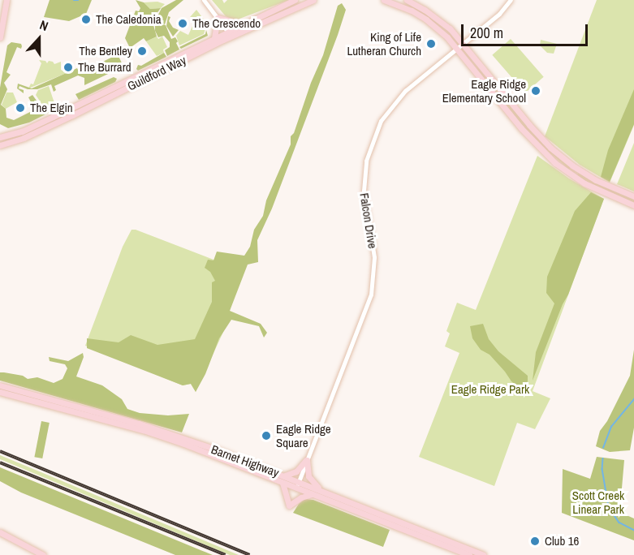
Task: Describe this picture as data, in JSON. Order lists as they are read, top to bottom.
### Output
{
  "streets": {
    "main road": ["Guildford Way", "Barnet Highway"],
    "street": ["Falcon Drive"]
  },
  "crossings": [
    ["Falcon Drive", "Barnet Highway"]
  ],
  "parks": ["Eagle Ridge Park", "Scott Creek Linear Park"],
  "places": [
    "The Caledonia",
    "The Crescendo",
    "King of Life Lutheran Church",
    "The Bentley",
    "The Burrard",
    "Eagle Ridge Elementary School",
    "The Elgin",
    "Eagle Ridge Square",
    "Club 16"
  ],
  "scale_bar": "200 m",
  "north": "top"
}
